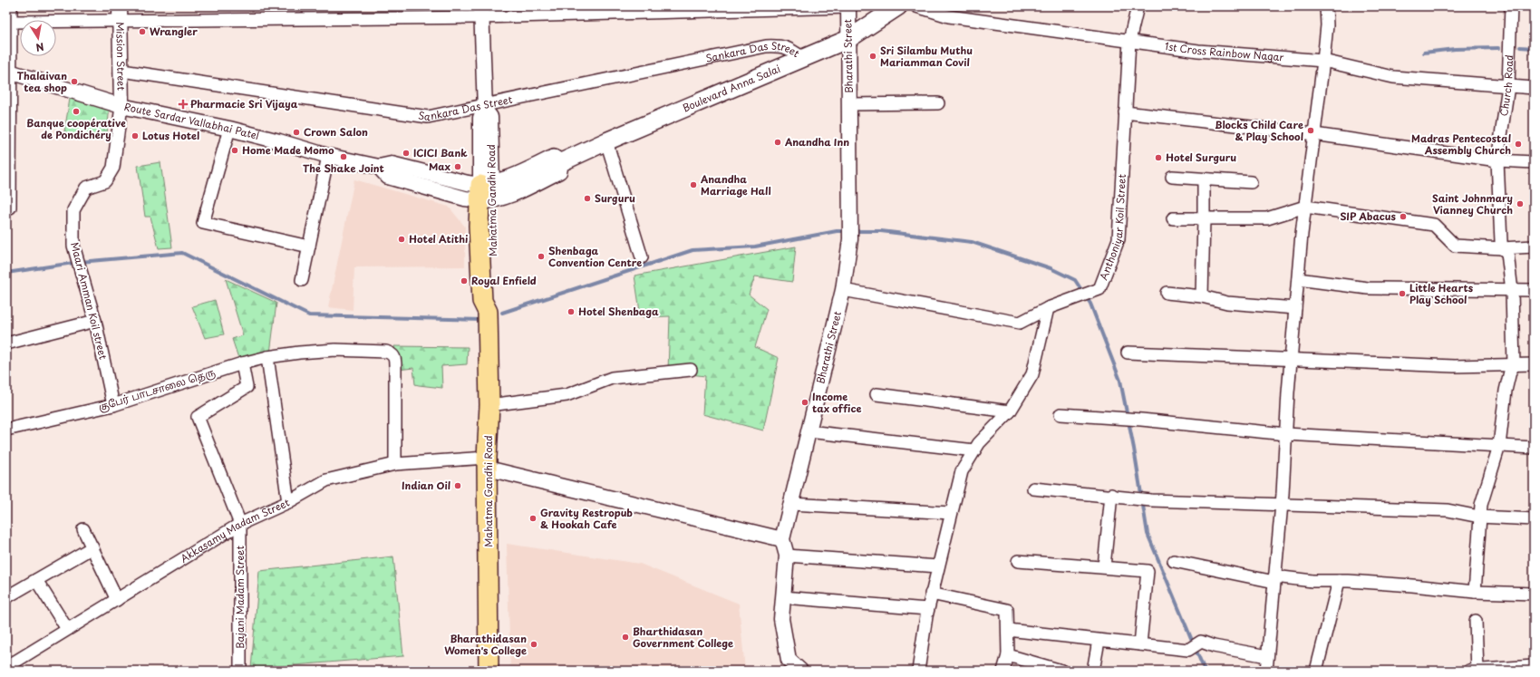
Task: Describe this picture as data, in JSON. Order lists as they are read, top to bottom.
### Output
{
  "streets": {
    "main road": ["Boulevard Anna Salai", "Mahatma Gandhi Road"],
    "street": [
      "1st Cross Rainbow Nagar",
      "Mission Street",
      "Bharathi Street",
      "Sankara Das Street",
      "Church Road",
      "Route Sardar Vallabhai Patel",
      "Anthoniyar Koil Street",
      "Maari Amman Koil street",
      "குபேர் பாடசாலை தெரு",
      "Akkasamy Madam Street",
      "Bajani Madam Street"
    ]
  },
  "crossings": [
    ["1st Cross Rainbow Nagar", "Church Road"],
    ["1st Cross Rainbow Nagar", "Anthoniyar Koil Street"],
    ["Mission Street", "Sankara Das Street"],
    ["Mission Street", "Route Sardar Vallabhai Patel"],
    ["Mission Street", "Maari Amman Koil street"],
    ["Bharathi Street", "Boulevard Anna Salai"],
    ["Bharathi Street", "Anthoniyar Koil Street"],
    ["Sankara Das Street", "Boulevard Anna Salai"],
    ["Sankara Das Street", "Mahatma Gandhi Road"],
    ["Boulevard Anna Salai", "Route Sardar Vallabhai Patel"],
    ["Boulevard Anna Salai", "Mahatma Gandhi Road"],
    ["Route Sardar Vallabhai Patel", "Mahatma Gandhi Road"],
    ["Route Sardar Vallabhai Patel", "Maari Amman Koil street"],
    ["Mahatma Gandhi Road", "Akkasamy Madam Street"],
    ["Maari Amman Koil street", "குபேர் பாடசாலை தெரு"],
    ["குபேர் பாடசாலை தெரு", "Akkasamy Madam Street"],
    ["குபேர் பாடசாலை தெரு", "Bajani Madam Street"],
    ["Akkasamy Madam Street", "Bajani Madam Street"]
  ],
  "places": {
    "other": [
      "Wrangler",
      "Sri Silambu Muthu Mariamman Covil",
      "Thalaivan tea shop",
      "Banque coopérative de Pondichéry",
      "Blocks Child Care & Play School",
      "Crown Salon",
      "Lotus Hotel",
      "Anandha Inn",
      "Madras Pentecostal Assembly Church",
      "Home Made Momo",
      "ICICI Bank",
      "The Shake Joint",
      "Hotel Surguru",
      "Max",
      "Anandha Marriage Hall",
      "Surguru",
      "Saint Johnmary Vianney Church",
      "SIP Abacus",
      "Hotel Atithi",
      "Shenbaga Convention Centre",
      "Royal Enfield",
      "Little Hearts Play School",
      "Hotel Shenbaga",
      "Income tax office",
      "Indian Oil",
      "Gravity Restropub & Hookah Cafe",
      "Bharthidasan Government College",
      "Bharathidasan Women's College"
    ],
    "health": ["Pharmacie Sri Vijaya"]
  },
  "north": "bottom"
}
